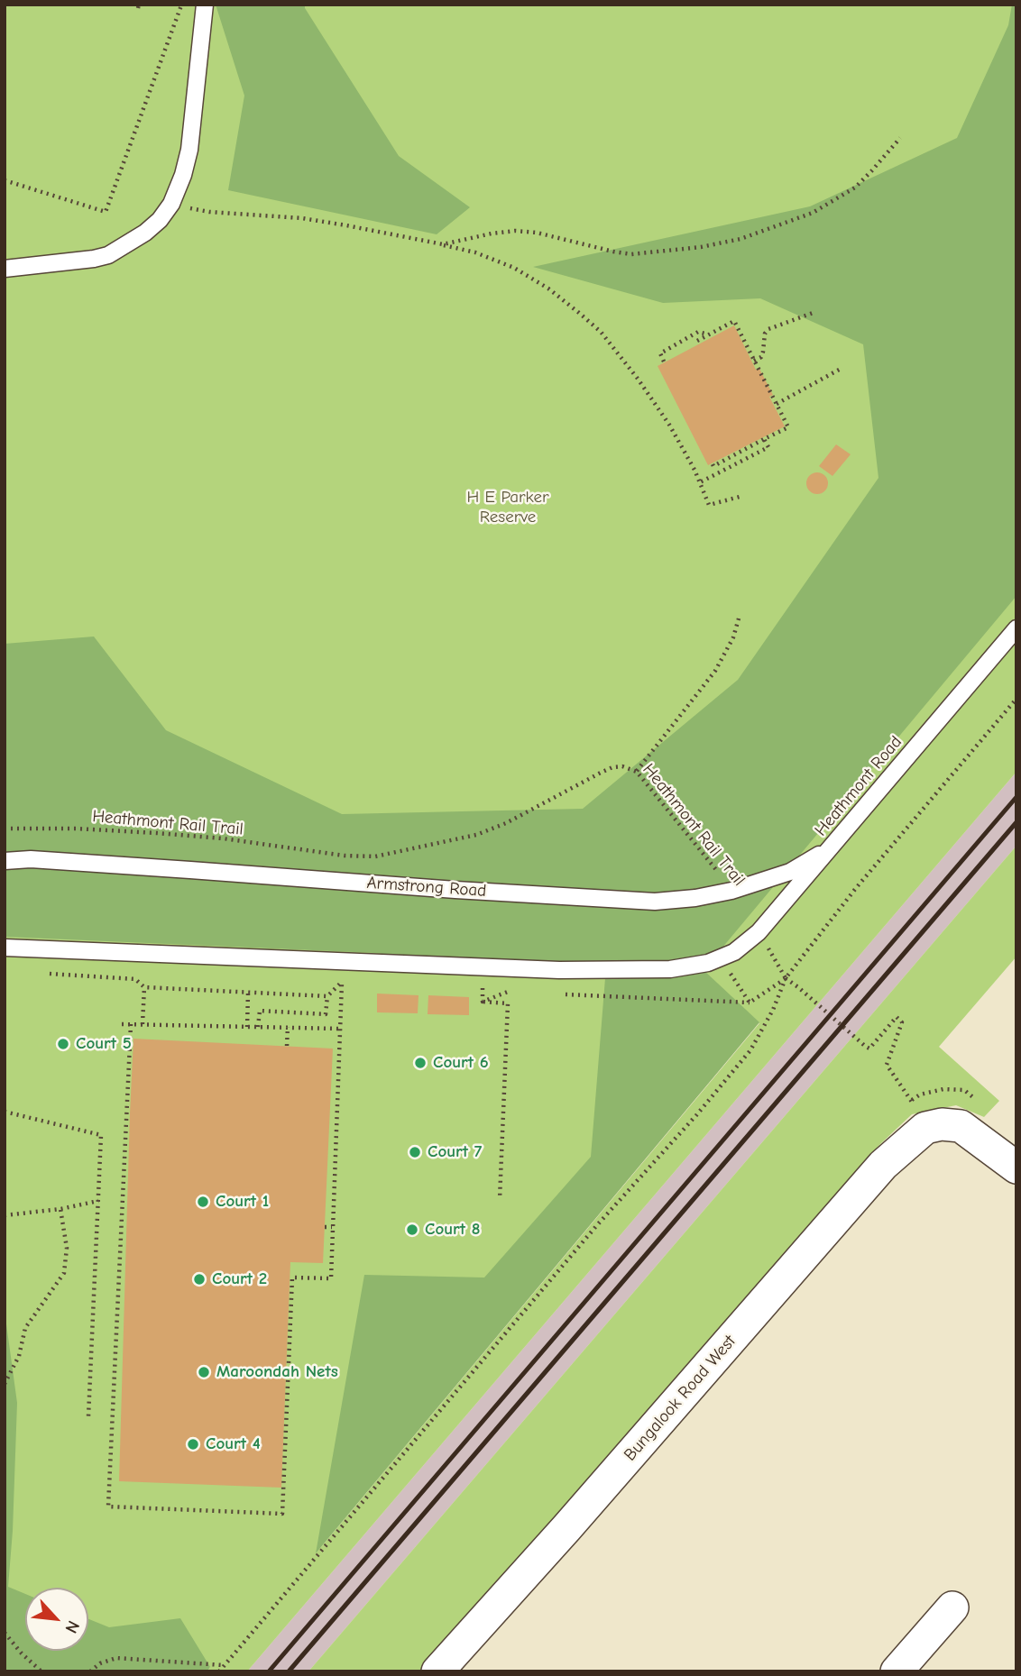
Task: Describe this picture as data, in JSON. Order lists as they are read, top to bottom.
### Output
{
  "streets": {
    "street": ["Bungalook Road West"],
    "lane": ["Heathmont Road", "Armstrong Road"],
    "path": ["Heathmont Rail Trail"]
  },
  "crossings": [
    ["Heathmont Road", "Armstrong Road"],
    ["Heathmont Rail Trail", "Armstrong Road"]
  ],
  "parks": ["H E Parker Reserve"],
  "places": [
    "Court 5",
    "Court 6",
    "Court 7",
    "Court 1",
    "Court 8",
    "Court 2",
    "Maroondah Nets",
    "Court 4"
  ],
  "north": "bottom right"
}
